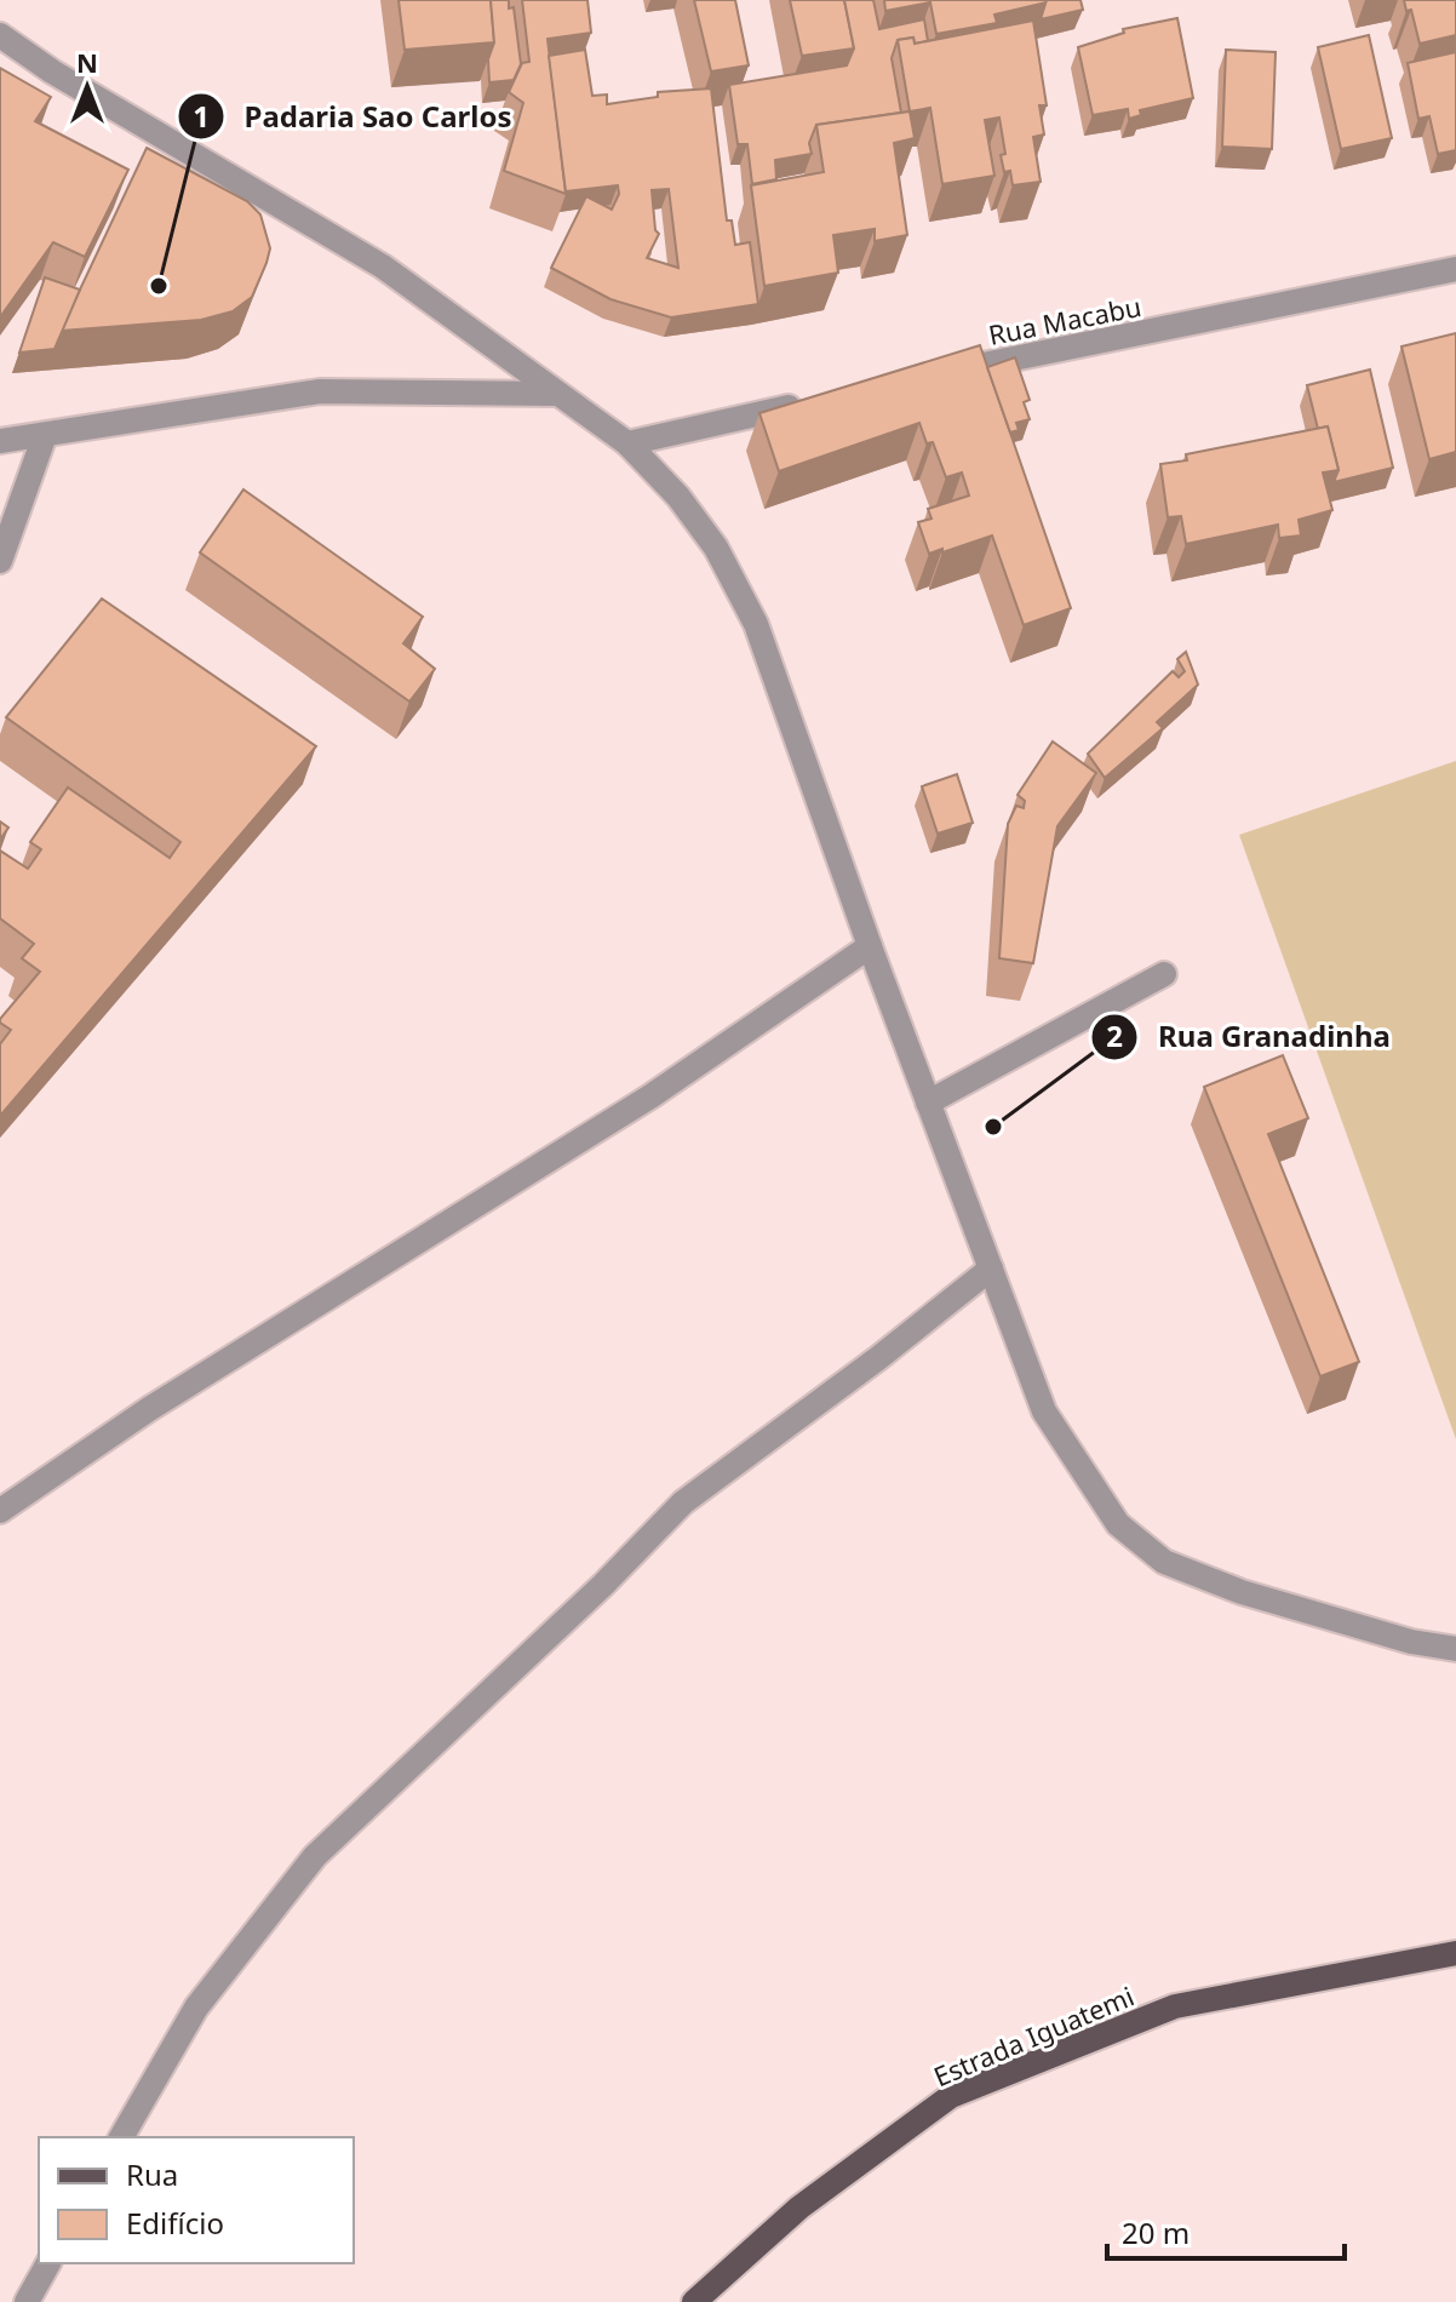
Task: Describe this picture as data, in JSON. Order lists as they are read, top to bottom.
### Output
{
  "streets": {
    "main road": ["Estrada Iguatemi"],
    "street": ["Rua Macabu"]
  },
  "places": ["Padaria Sao Carlos", "Rua Granadinha"],
  "legend": ["Rua", "Edifício"],
  "scale_bar": "20 m",
  "north": "top"
}
